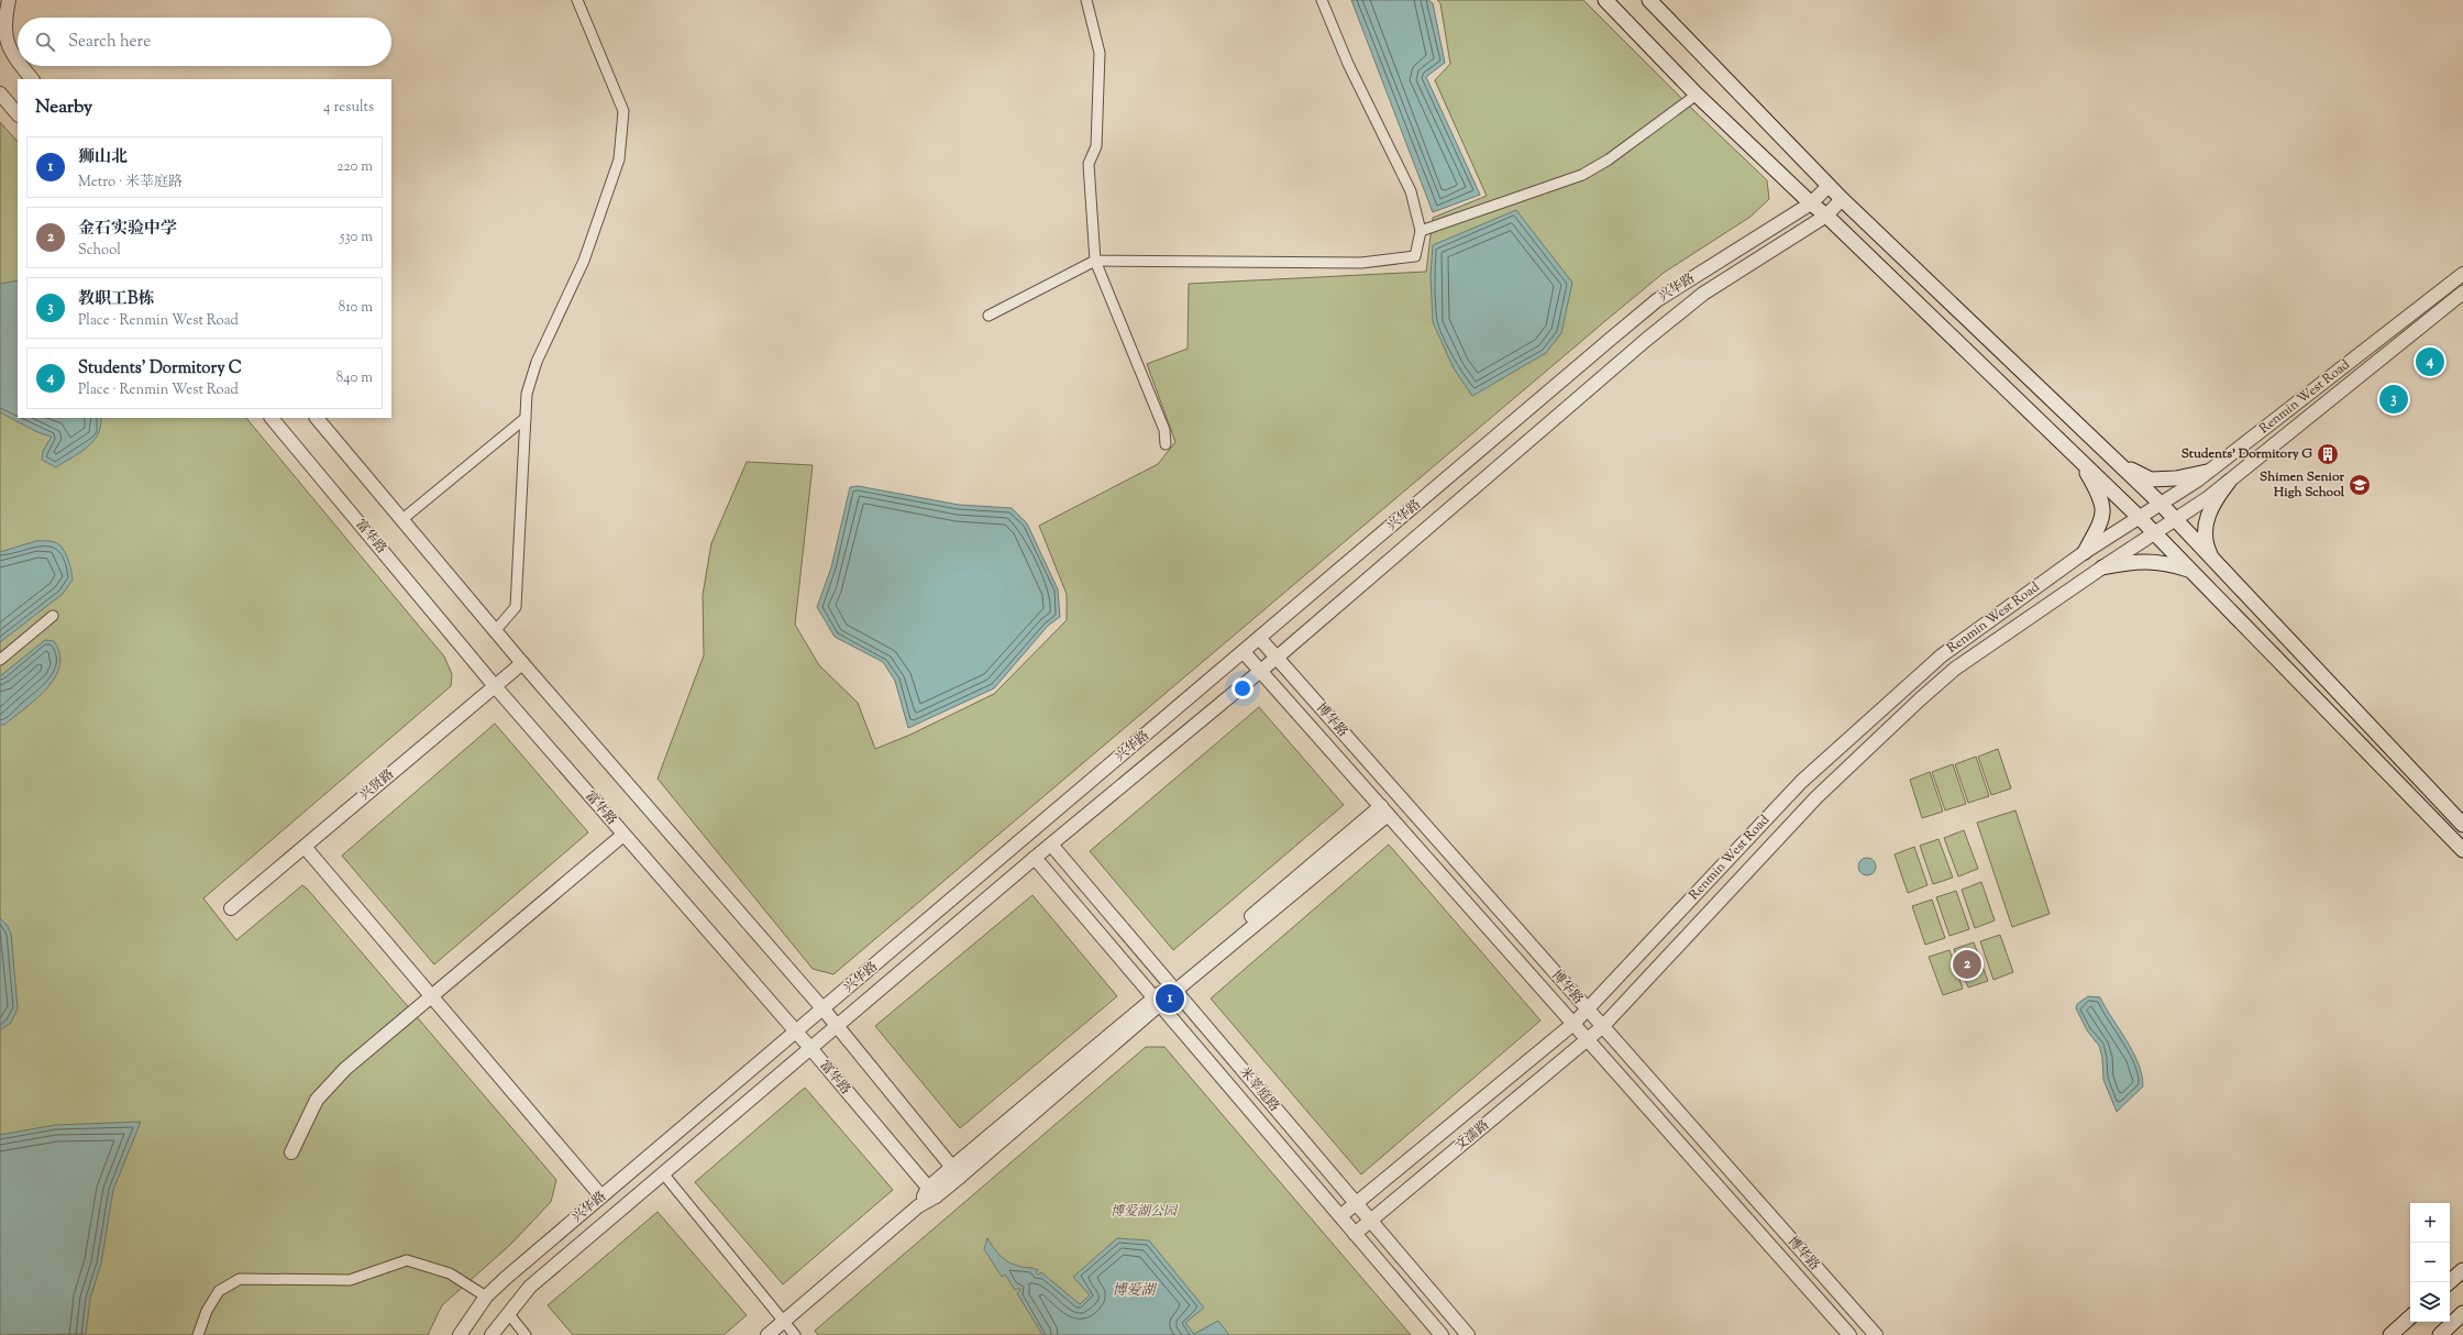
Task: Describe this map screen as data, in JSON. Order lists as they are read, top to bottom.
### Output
{
  "streets": {
    "street": [
      "兴华路",
      "Renmin West Road",
      "富华路",
      "博华路",
      "兴贤路",
      "米莘庭路",
      "文濡路"
    ]
  },
  "crossings": [
    ["兴华路", "富华路"],
    ["兴华路", "博华路"],
    ["兴华路", "米莘庭路"],
    ["Renmin West Road", "博华路"],
    ["Renmin West Road", "文濡路"],
    ["富华路", "兴贤路"],
    ["博华路", "文濡路"],
    ["米莘庭路", "文濡路"]
  ],
  "water": ["博爱湖"],
  "parks": ["博爱湖公园"],
  "places": {
    "building": ["Students' Dormitory G"],
    "school or university": ["Shimen Senior High School"]
  },
  "page": {
    "search": "Search here",
    "heading": ["Nearby", "4 results"],
    "list": [
      {
        "mark": "1",
        "name": "狮山北",
        "note": "Metro · 米莘庭路",
        "value": "220 m"
      },
      {
        "mark": "2",
        "name": "金石实验中学",
        "note": "School",
        "value": "530 m"
      },
      {
        "mark": "3",
        "name": "教职工B栋",
        "note": "Place · Renmin West Road",
        "value": "810 m"
      },
      {
        "mark": "4",
        "name": "Students' Dormitory C",
        "note": "Place · Renmin West Road",
        "value": "840 m"
      }
    ],
    "pins": [
      "4",
      "3",
      "2",
      "1"
    ],
    "map_buttons": ["+", "−"]
  }
}
